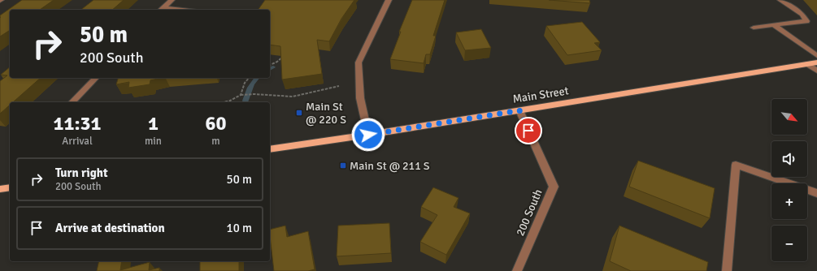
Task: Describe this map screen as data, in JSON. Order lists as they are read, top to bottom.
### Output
{
  "streets": {
    "main road": ["Main Street"],
    "street": ["200 South"]
  },
  "crossings": [
    ["Main Street", "200 South"]
  ],
  "places": {
    "transit": ["Main St @ 220 S", "Main St @ 211 S"]
  },
  "north": "bottom right",
  "page": {
    "turn": ["50 m", "200 South"],
    "map_buttons": ["+", "−"],
    "eta": [
      "11:31",
      "Arrival",
      "1",
      "min",
      "60",
      "m"
    ],
    "list": [
      {
        "name": "Turn right",
        "note": "200 South",
        "value": "50 m"
      },
      {
        "name": "Arrive at destination",
        "value": "10 m"
      }
    ]
  }
}
